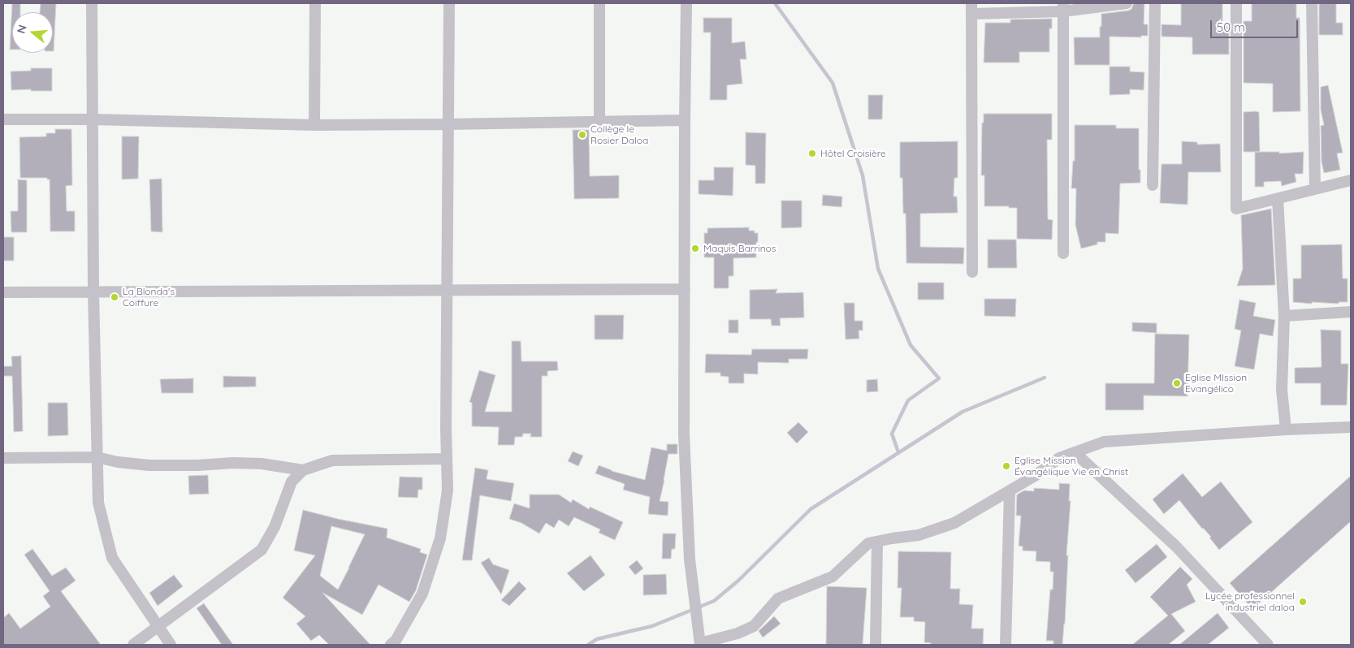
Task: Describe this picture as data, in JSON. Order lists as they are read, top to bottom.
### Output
{
  "places": [
    "Collège le Rosier Daloa",
    "Hôtel Croisière",
    "Maquis Barrinos",
    "La Blonda's Coiffure",
    "Eglise MIssion Evangélico",
    "Eglise Mission Évangélique Vie en Christ",
    "Lycée professionnel industriel daloa"
  ],
  "scale_bar": "50 m",
  "north": "left"
}
